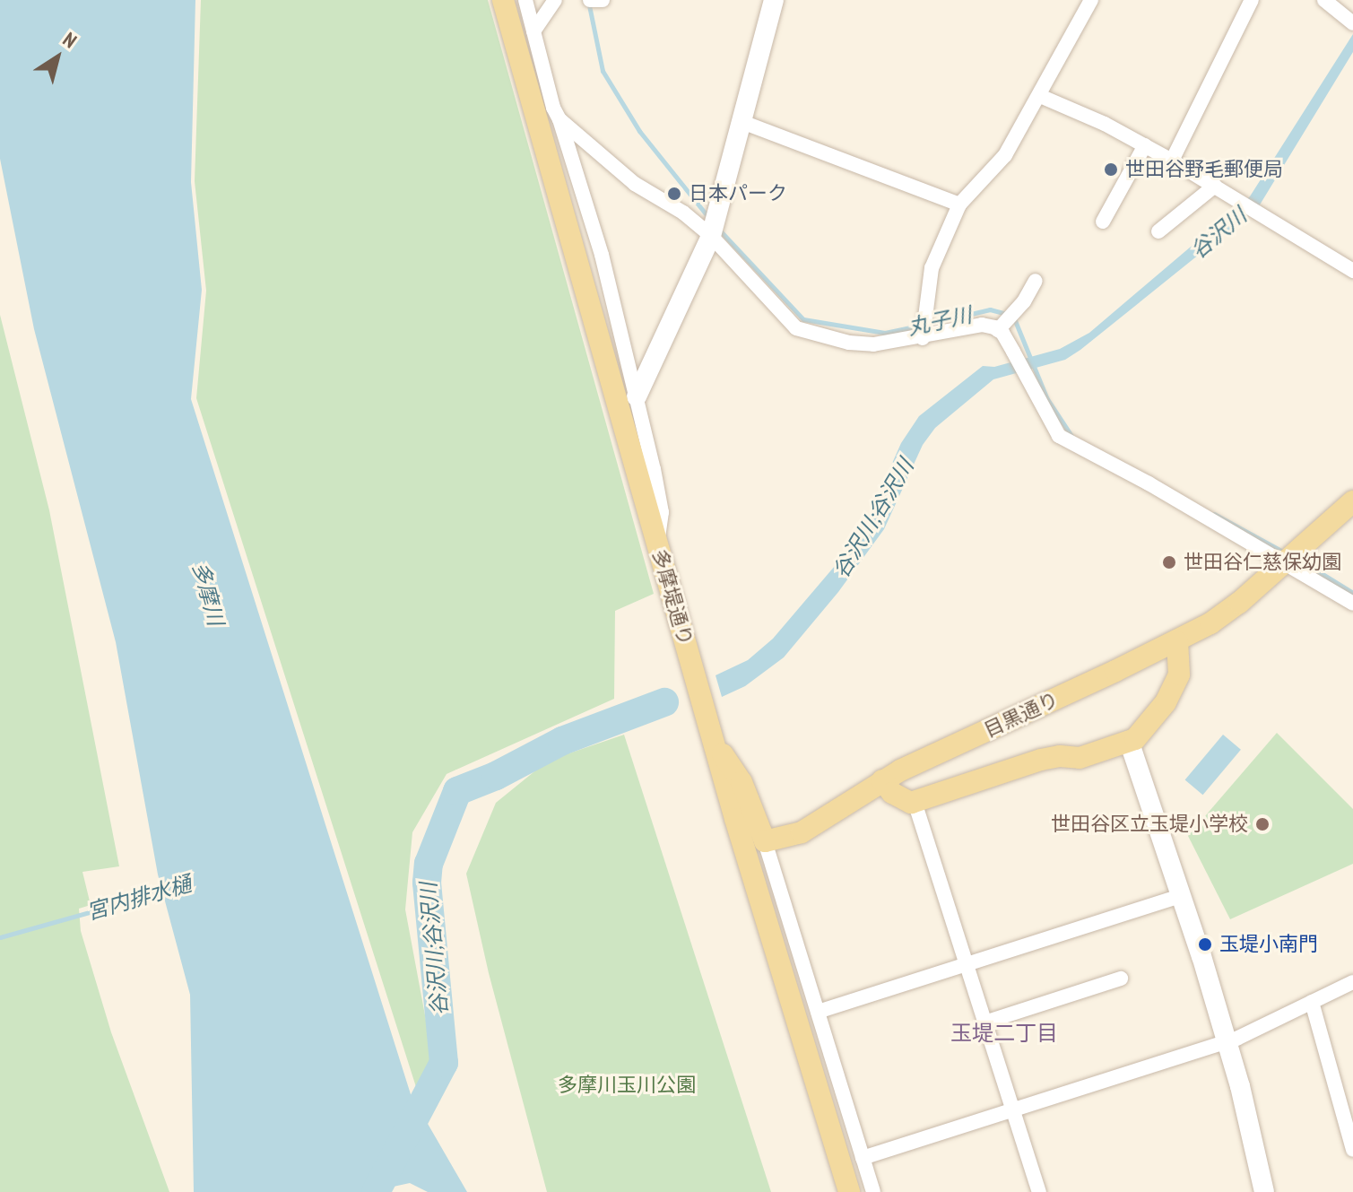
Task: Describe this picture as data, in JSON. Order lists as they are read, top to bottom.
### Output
{
  "streets": {
    "main road": ["多摩堤通り", "目黒通り"]
  },
  "districts": ["玉堤二丁目"],
  "water": [
    "谷沢川",
    "丸子川",
    "谷沢川;谷沢川",
    "多摩川",
    "宮内排水樋"
  ],
  "parks": ["多摩川玉川公園"],
  "places": [
    "世田谷野毛郵便局",
    "日本パーク",
    "世田谷仁慈保幼園",
    "世田谷区立玉堤小学校",
    "玉堤小南門"
  ],
  "north": "top right"
}
